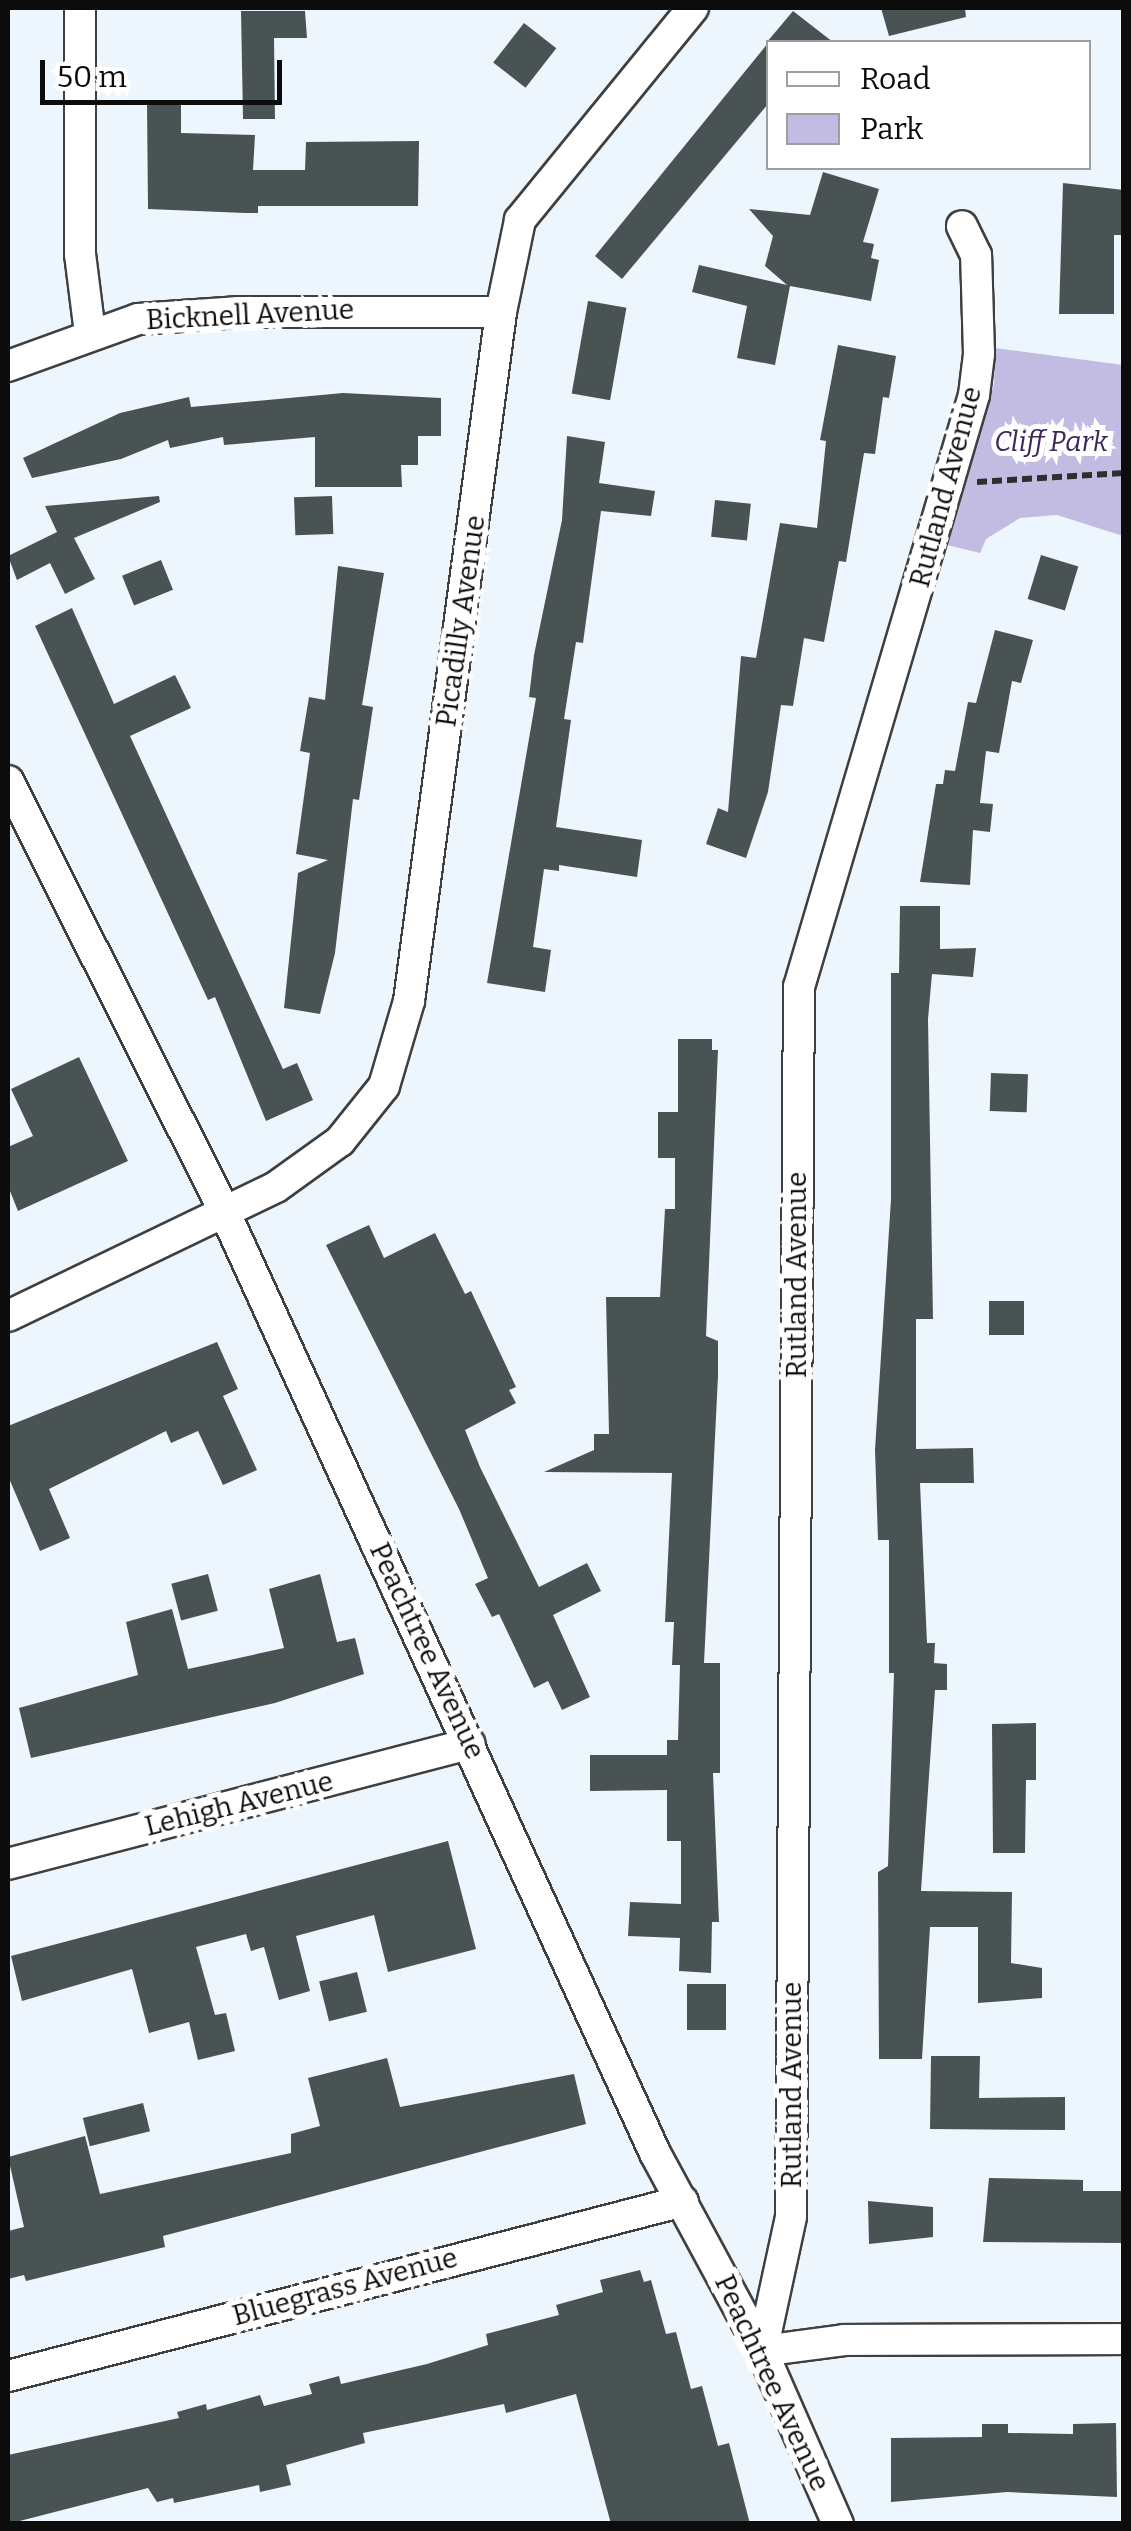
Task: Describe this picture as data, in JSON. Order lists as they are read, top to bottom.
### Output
{
  "streets": {
    "street": [
      "Bicknell Avenue",
      "Rutland Avenue",
      "Picadilly Avenue",
      "Peachtree Avenue",
      "Lehigh Avenue",
      "Bluegrass Avenue"
    ]
  },
  "crossings": [
    ["Bicknell Avenue", "Picadilly Avenue"],
    ["Rutland Avenue", "Peachtree Avenue"],
    ["Picadilly Avenue", "Peachtree Avenue"],
    ["Peachtree Avenue", "Lehigh Avenue"],
    ["Peachtree Avenue", "Bluegrass Avenue"]
  ],
  "parks": ["Cliff Park"],
  "legend": ["Road", "Park"],
  "scale_bar": "50 m"
}
